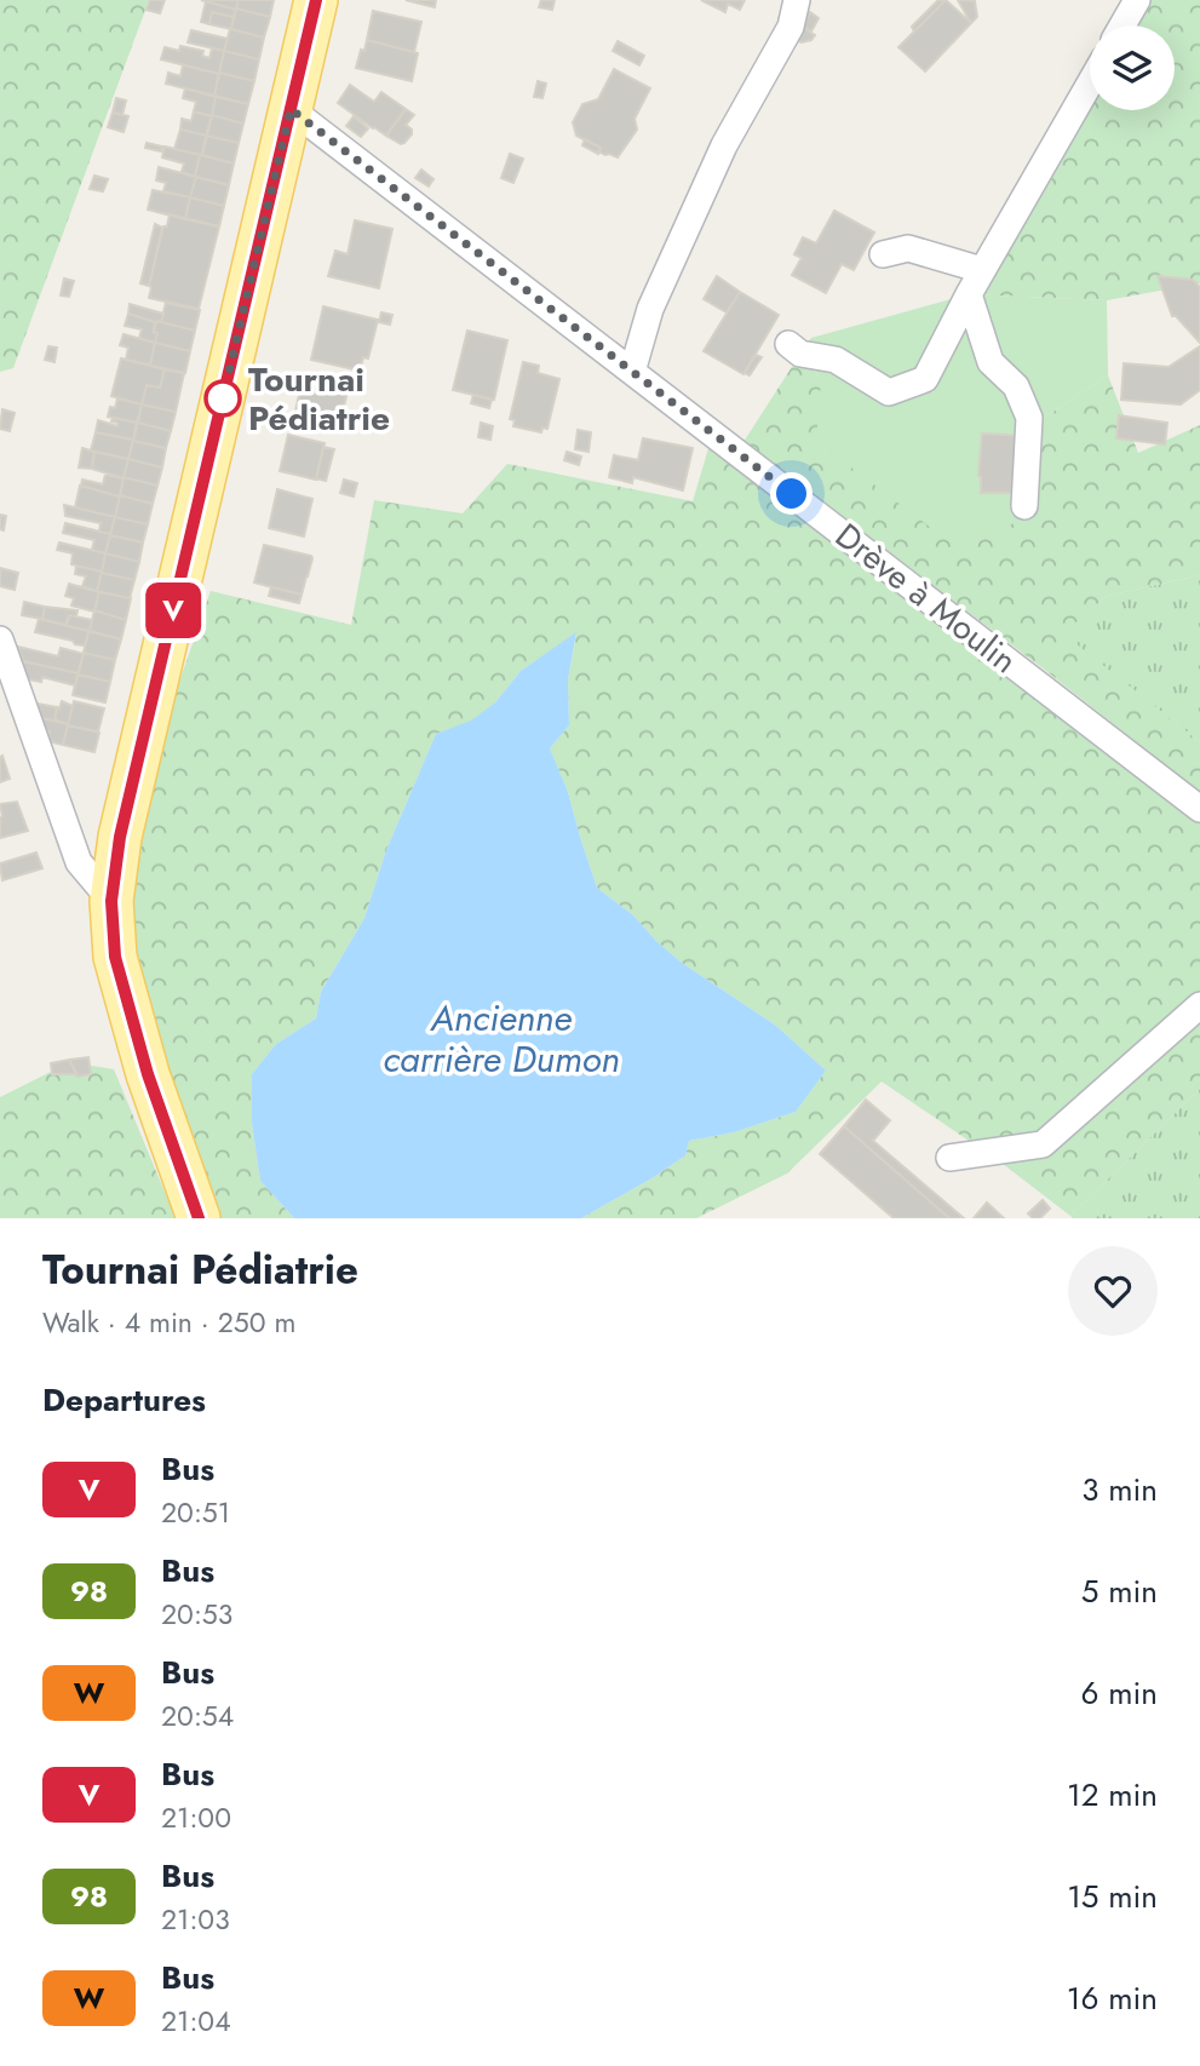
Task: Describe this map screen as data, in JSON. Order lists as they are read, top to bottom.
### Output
{
  "streets": {
    "street": ["Drève à Moulin"]
  },
  "water": ["Ancienne carrière Dumon"],
  "places": ["Tournai Pédiatrie"],
  "lines": ["bus line V"],
  "page": {
    "on_map": "V",
    "heading": [
      ["Tournai Pédiatrie", "Walk · 4 min · 250 m"],
      "Departures"
    ],
    "list": [
      {
        "mark": "V",
        "name": "Bus",
        "note": "20:51",
        "value": "3 min"
      },
      {
        "mark": "98",
        "name": "Bus",
        "note": "20:53",
        "value": "5 min"
      },
      {
        "mark": "W",
        "name": "Bus",
        "note": "20:54",
        "value": "6 min"
      },
      {
        "mark": "V",
        "name": "Bus",
        "note": "21:00",
        "value": "12 min"
      },
      {
        "mark": "98",
        "name": "Bus",
        "note": "21:03",
        "value": "15 min"
      },
      {
        "mark": "W",
        "name": "Bus",
        "note": "21:04",
        "value": "16 min"
      }
    ]
  }
}
